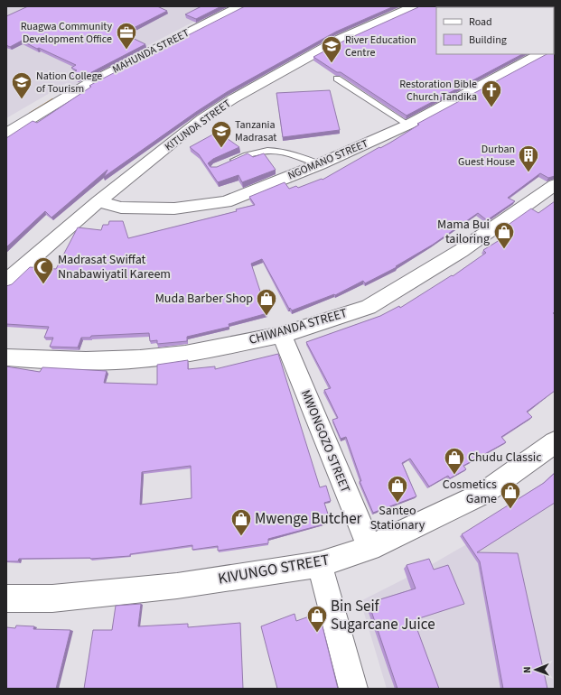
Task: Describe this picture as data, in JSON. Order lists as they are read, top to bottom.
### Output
{
  "streets": {
    "street": [
      "MAHUNDA STREET",
      "KITUNDA STREET",
      "NGOMANO STREET",
      "CHIWANDA STREET",
      "MWONGOZO STREET",
      "KIVUNGO STREET"
    ]
  },
  "crossings": [
    ["KITUNDA STREET", "NGOMANO STREET"],
    ["CHIWANDA STREET", "MWONGOZO STREET"],
    ["MWONGOZO STREET", "KIVUNGO STREET"]
  ],
  "places": {
    "office": ["Ruagwa Community Development Office"],
    "school or university": ["River Education Centre", "Nation College of Tourism", "Tanzania Madrasat"],
    "church": ["Restoration Bible Church Tandika"],
    "building": ["Durban Guest House"],
    "shop": [
      "Mama Bui tailoring",
      "Muda Barber Shop",
      "Chudu Classic",
      "Santeo Stationary",
      "Cosmetics Game",
      "Mwenge Butcher",
      "Bin Seif Sugarcane Juice"
    ],
    "mosque": ["Madrasat Swiffat Nnabawiyatil Kareem"]
  },
  "legend": ["Road", "Building"],
  "north": "left"
}
